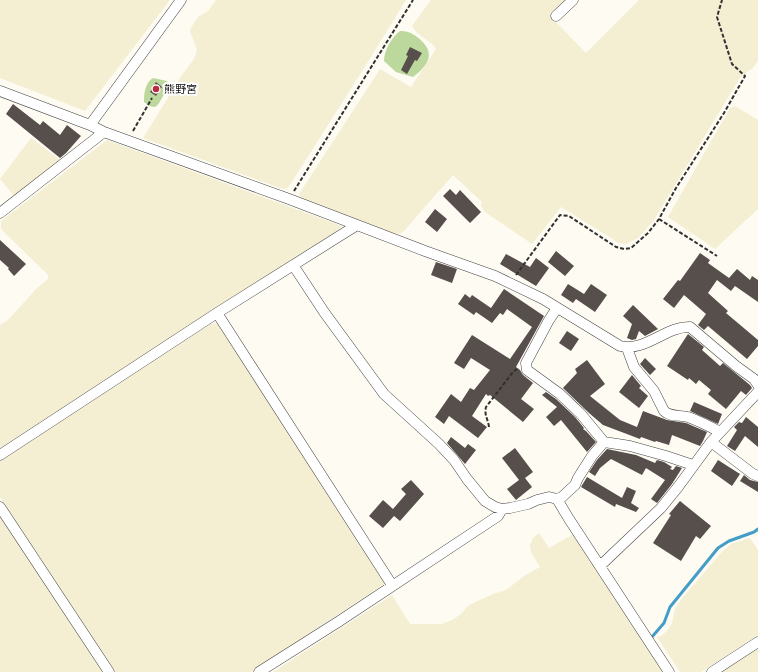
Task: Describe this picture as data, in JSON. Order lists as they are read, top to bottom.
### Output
{
  "places": ["熊野宮"]
}
